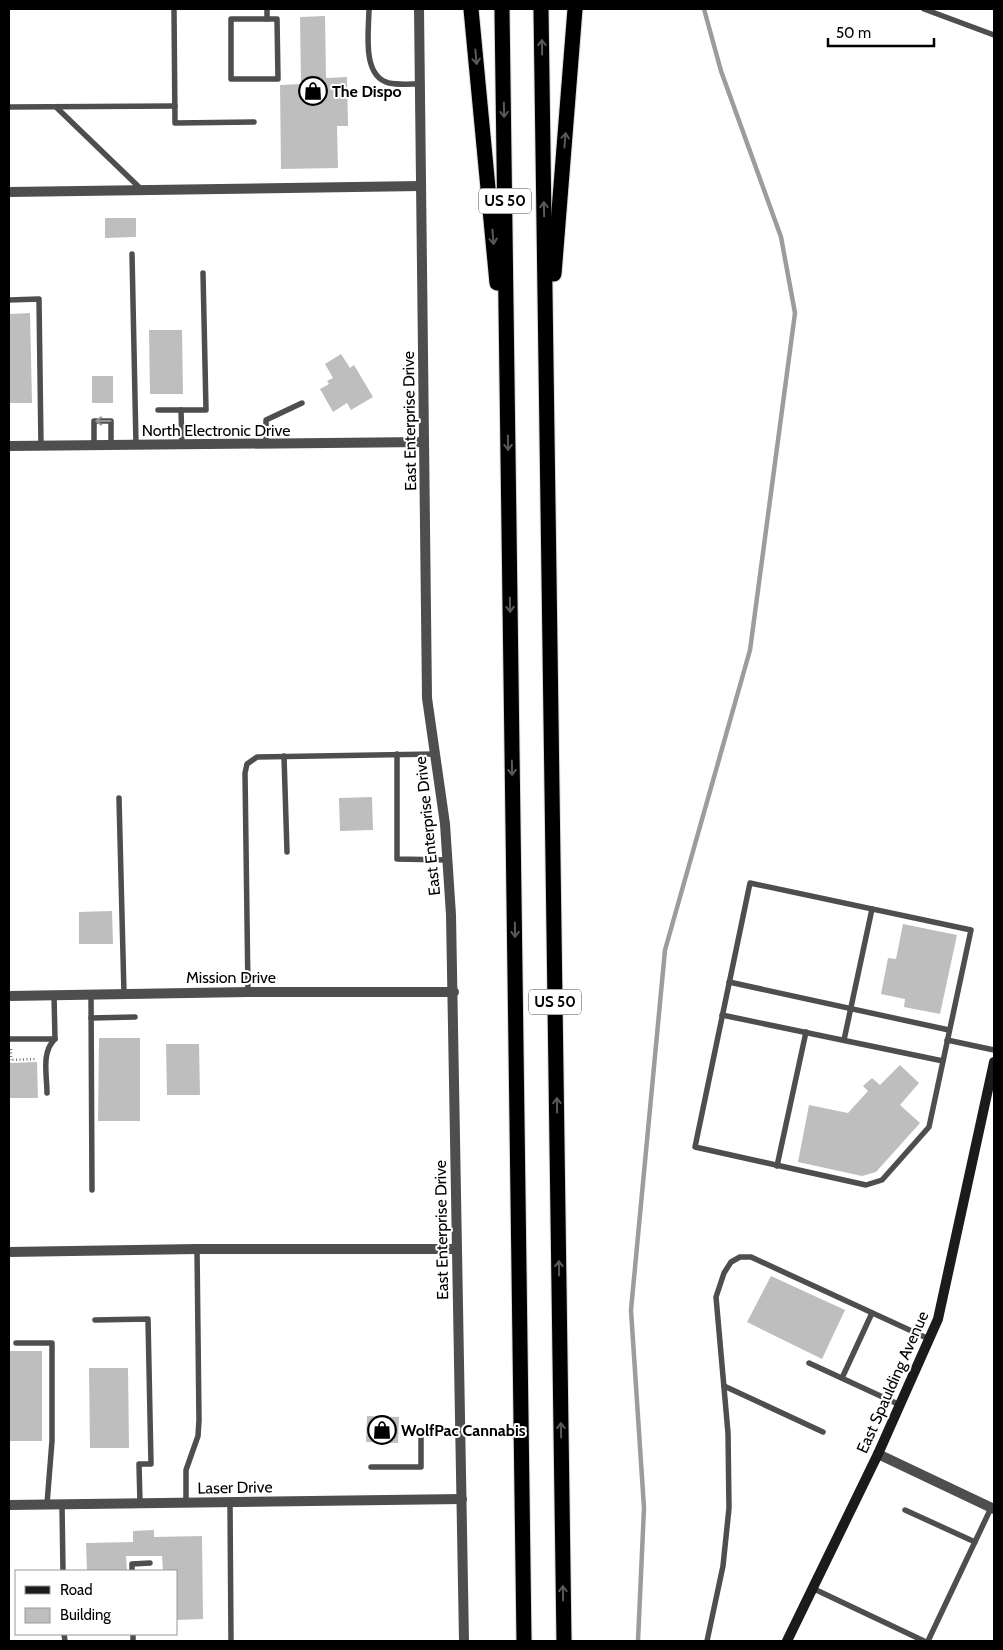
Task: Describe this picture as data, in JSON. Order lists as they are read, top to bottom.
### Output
{
  "streets": {
    "highway": ["US 50"],
    "street": [
      "East Enterprise Drive",
      "North Electronic Drive",
      "Mission Drive",
      "East Spaulding Avenue",
      "Laser Drive"
    ]
  },
  "crossings": [
    ["East Enterprise Drive", "North Electronic Drive"],
    ["East Enterprise Drive", "Mission Drive"],
    ["East Enterprise Drive", "Laser Drive"]
  ],
  "places": {
    "shop": ["The Dispo", "WolfPac Cannabis"]
  },
  "legend": ["Road", "Building"],
  "scale_bar": "50 m"
}
